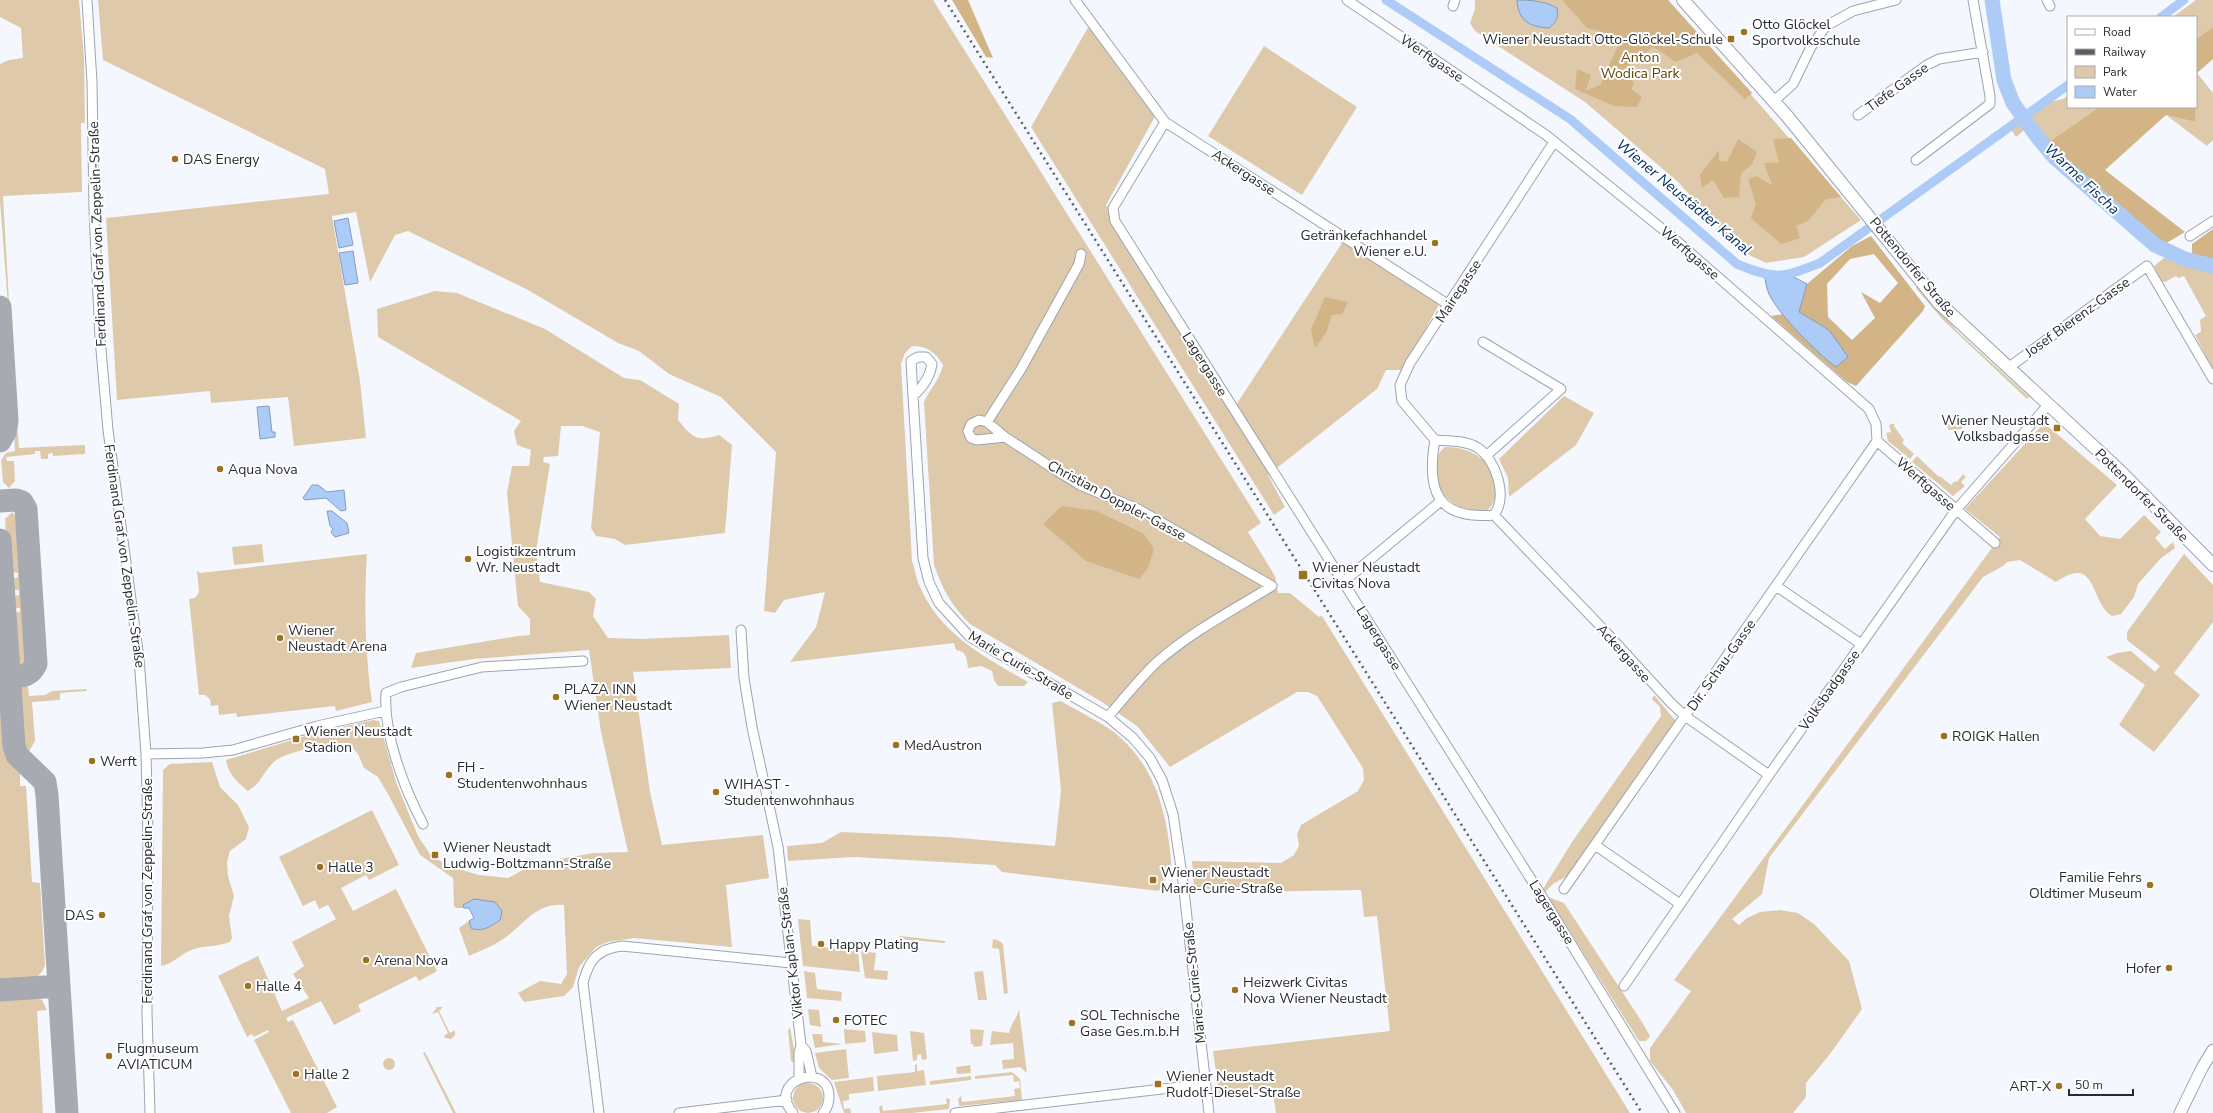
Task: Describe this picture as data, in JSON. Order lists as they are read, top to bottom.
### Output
{
  "streets": {
    "main road": ["Pottendorfer Straße"],
    "street": [
      "Werftgasse",
      "Tiefe Gasse",
      "Ackergasse",
      "Ferdinand Graf von Zeppelin-Straße",
      "Mairegasse",
      "Josef Bierenz-Gasse",
      "Lagergasse",
      "Christian Doppler-Gasse",
      "Marie Curie-Straße",
      "Dir. Schau-Gasse",
      "Volksbadgasse",
      "Viktor Kaplan-Straße",
      "Marie-Curie-Straße"
    ]
  },
  "crossings": [
    ["Werftgasse", "Mairegasse"],
    ["Werftgasse", "Dir. Schau-Gasse"],
    ["Werftgasse", "Volksbadgasse"],
    ["Ackergasse", "Mairegasse"],
    ["Ackergasse", "Lagergasse"],
    ["Ackergasse", "Dir. Schau-Gasse"],
    ["Ackergasse", "Volksbadgasse"],
    ["Pottendorfer Straße", "Josef Bierenz-Gasse"],
    ["Pottendorfer Straße", "Volksbadgasse"],
    ["Christian Doppler-Gasse", "Marie Curie-Straße"],
    ["Marie Curie-Straße", "Marie-Curie-Straße"]
  ],
  "water": ["Warme Fischa", "Wiener Neustädter Kanal"],
  "parks": ["Anton Wodica Park"],
  "places": {
    "other": [
      "Otto Glöckel Sportvolksschule",
      "DAS Energy",
      "Getränkefachhandel Wiener e.U.",
      "Aqua Nova",
      "Logistikzentrum Wr. Neustadt",
      "Wiener Neustadt Arena",
      "PLAZA INN Wiener Neustadt",
      "ROIGK Hallen",
      "MedAustron",
      "Werft",
      "FH - Studentenwohnhaus",
      "WIHAST - Studentenwohnhaus",
      "Halle 3",
      "Familie Fehrs Oldtimer Museum",
      "DAS",
      "Happy Plating",
      "Arena Nova",
      "Hofer",
      "Halle 4",
      "Heizwerk Civitas Nova Wiener Neustadt",
      "FOTEC",
      "SOL Technische Gase Ges.m.b.H",
      "Flugmuseum AVIATICUM",
      "Halle 2",
      "ART-X"
    ],
    "transit": [
      "Wiener Neustadt Otto-Glöckel-Schule",
      "Wiener Neustadt Volksbadgasse",
      "Wiener Neustadt Civitas Nova",
      "Wiener Neustadt Stadion",
      "Wiener Neustadt Ludwig-Boltzmann-Straße",
      "Wiener Neustadt Marie-Curie-Straße",
      "Wiener Neustadt Rudolf-Diesel-Straße"
    ]
  },
  "legend": [
    "Road",
    "Railway",
    "Park",
    "Water"
  ],
  "scale_bar": "50 m"
}
